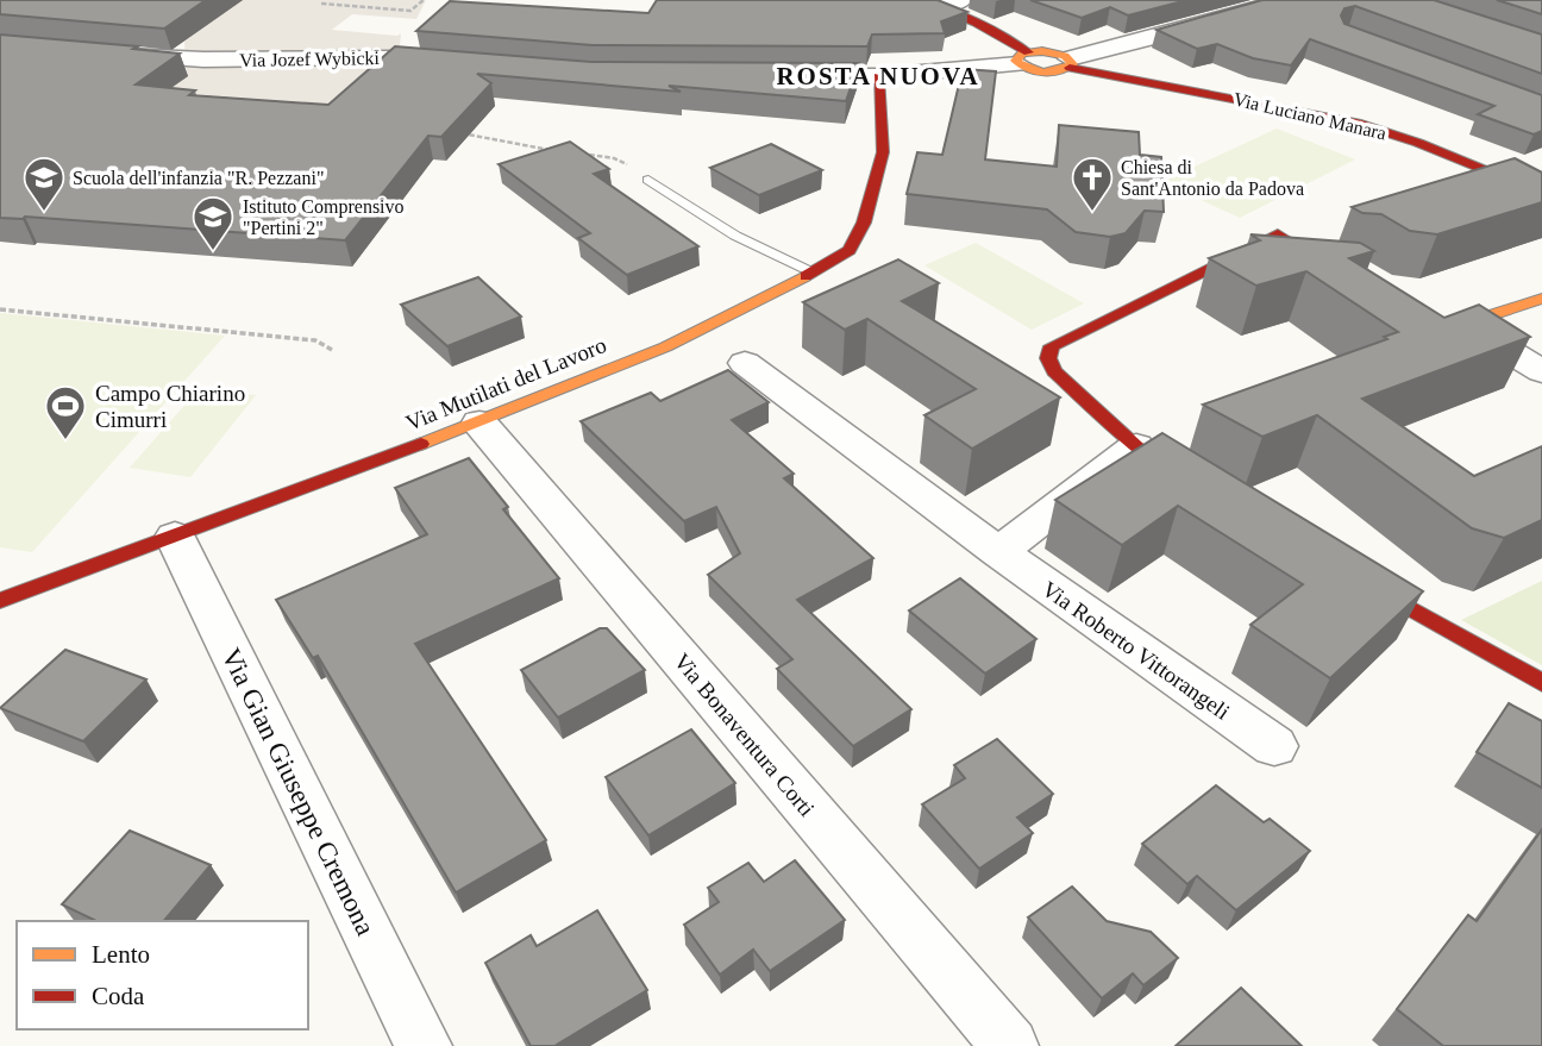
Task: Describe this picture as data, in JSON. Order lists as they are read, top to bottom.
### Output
{
  "streets": {
    "street": [
      "Via Jozef Wybicki",
      "Via Luciano Manara",
      "Via Mutilati del Lavoro",
      "Via Roberto Vittorangeli",
      "Via Bonaventura Corti",
      "Via Gian Giuseppe Cremona"
    ]
  },
  "crossings": [
    ["Via Mutilati del Lavoro", "Via Bonaventura Corti"],
    ["Via Mutilati del Lavoro", "Via Gian Giuseppe Cremona"]
  ],
  "districts": ["ROSTA NUOVA"],
  "places": {
    "school or university": ["Scuola dell'infanzia \"R. Pezzani\"", "Istituto Comprensivo \"Pertini 2\""],
    "church": ["Chiesa di Sant'Antonio da Padova"],
    "sports": ["Campo Chiarino Cimurri"]
  },
  "legend": ["Lento", "Coda"]
}
